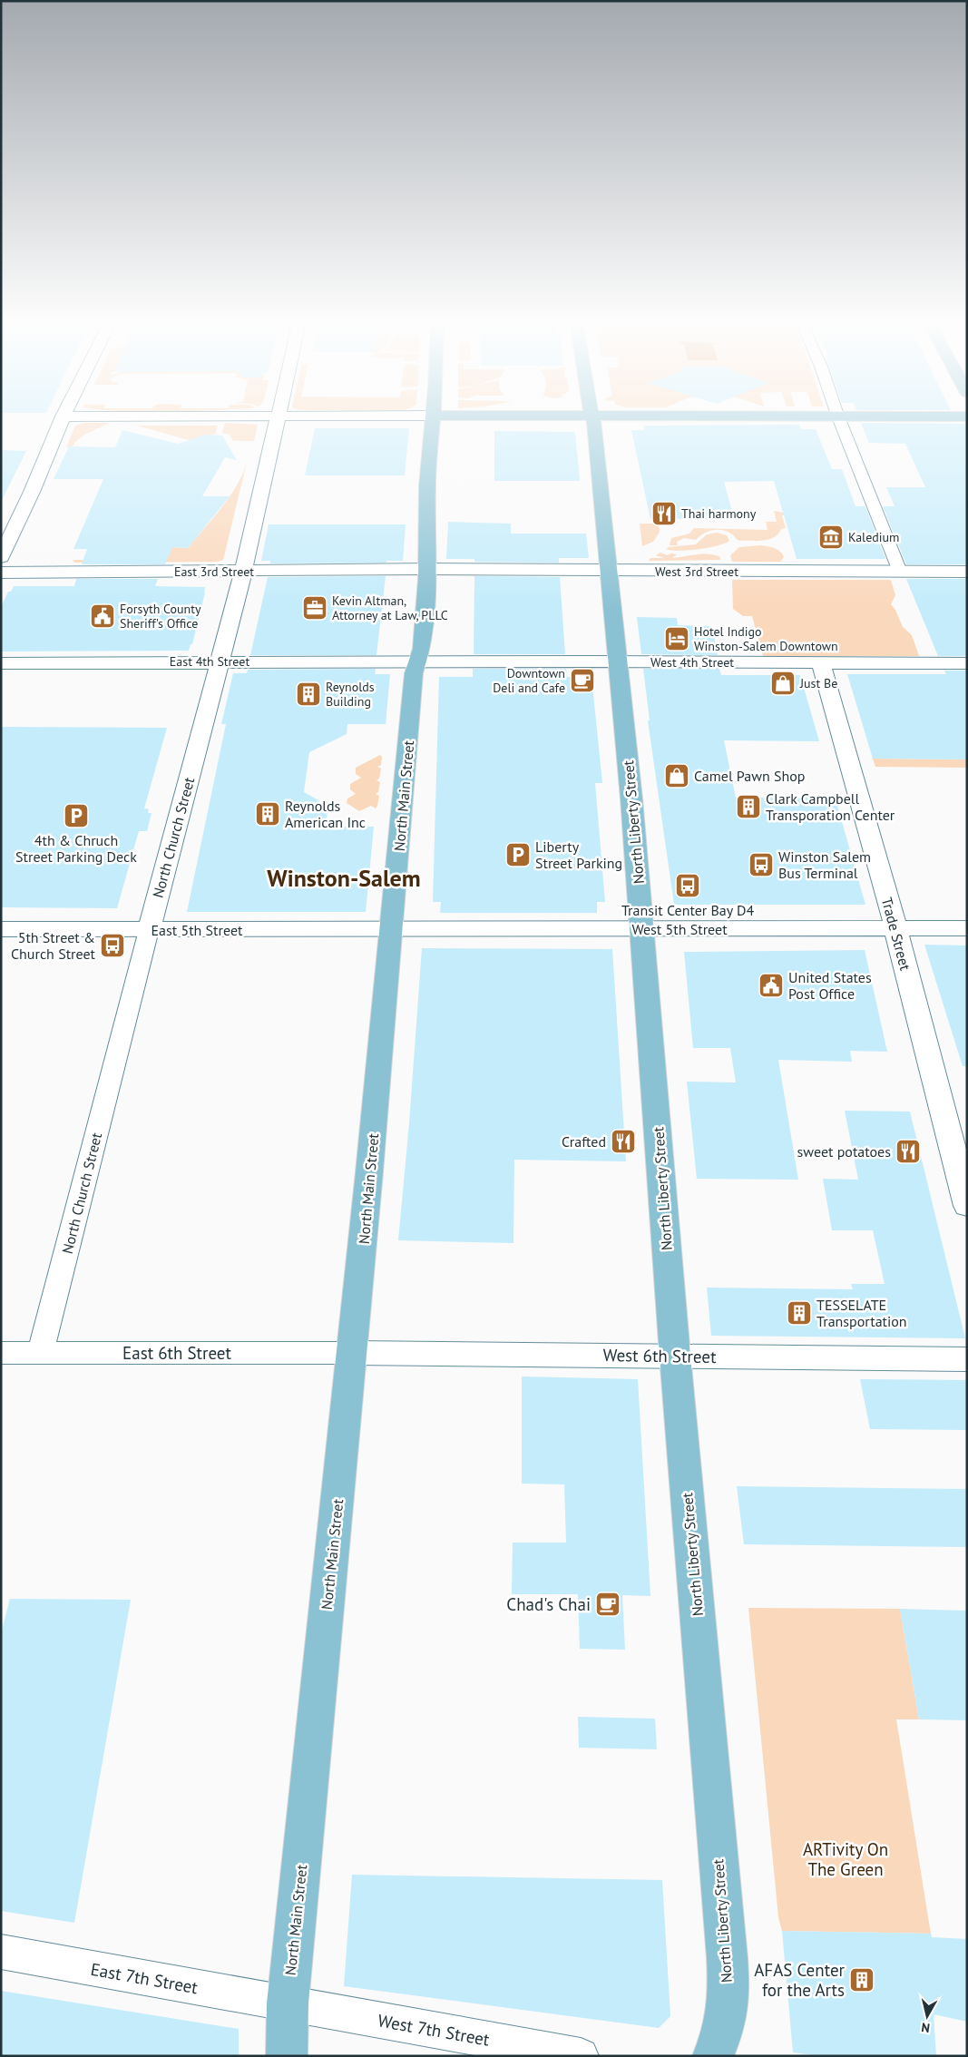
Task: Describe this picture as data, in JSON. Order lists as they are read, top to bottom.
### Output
{
  "streets": {
    "main road": ["North Main Street", "North Liberty Street"],
    "street": [
      "East 3rd Street",
      "West 3rd Street",
      "East 4th Street",
      "West 4th Street",
      "North Church Street",
      "West 5th Street",
      "East 5th Street",
      "Trade Street",
      "East 6th Street",
      "West 6th Street",
      "East 7th Street",
      "West 7th Street"
    ]
  },
  "crossings": [
    ["East 3rd Street", "West 3rd Street"],
    ["East 3rd Street", "North Main Street"],
    ["East 3rd Street", "North Church Street"],
    ["West 3rd Street", "North Main Street"],
    ["West 3rd Street", "North Liberty Street"],
    ["East 4th Street", "West 4th Street"],
    ["East 4th Street", "North Main Street"],
    ["East 4th Street", "North Church Street"],
    ["West 4th Street", "North Main Street"],
    ["West 4th Street", "North Liberty Street"],
    ["West 4th Street", "Trade Street"],
    ["North Main Street", "West 5th Street"],
    ["North Main Street", "East 5th Street"],
    ["North Main Street", "East 6th Street"],
    ["North Main Street", "West 6th Street"],
    ["North Main Street", "East 7th Street"],
    ["North Main Street", "West 7th Street"],
    ["North Liberty Street", "West 5th Street"],
    ["North Liberty Street", "West 6th Street"],
    ["North Church Street", "East 5th Street"],
    ["North Church Street", "East 6th Street"],
    ["West 5th Street", "East 5th Street"],
    ["West 5th Street", "Trade Street"],
    ["East 6th Street", "West 6th Street"],
    ["East 7th Street", "West 7th Street"]
  ],
  "districts": ["Winston-Salem"],
  "parks": ["ARTivity On The Green"],
  "places": {
    "restaurant": ["Thai harmony", "Crafted", "sweet potatoes"],
    "museum": ["Kaledium"],
    "office": ["Kevin Altman, Attorney at Law, PLLC"],
    "public building": ["Forsyth County Sheriff's Office", "United States Post Office"],
    "hotel": ["Hotel Indigo Winston-Salem Downtown"],
    "cafe": ["Downtown Deli and Cafe", "Chad's Chai"],
    "shop": ["Just Be", "Camel Pawn Shop"],
    "building": [
      "Reynolds Building",
      "Clark Campbell Transporation Center",
      "Reynolds American Inc",
      "TESSELATE Transportation",
      "AFAS Center for the Arts"
    ],
    "parking": ["4th & Chruch Street Parking Deck", "Liberty Street Parking"],
    "bus stop": ["Winston Salem Bus Terminal", "Transit Center Bay D4", "5th Street & Church Street"]
  },
  "north": "bottom"
}
